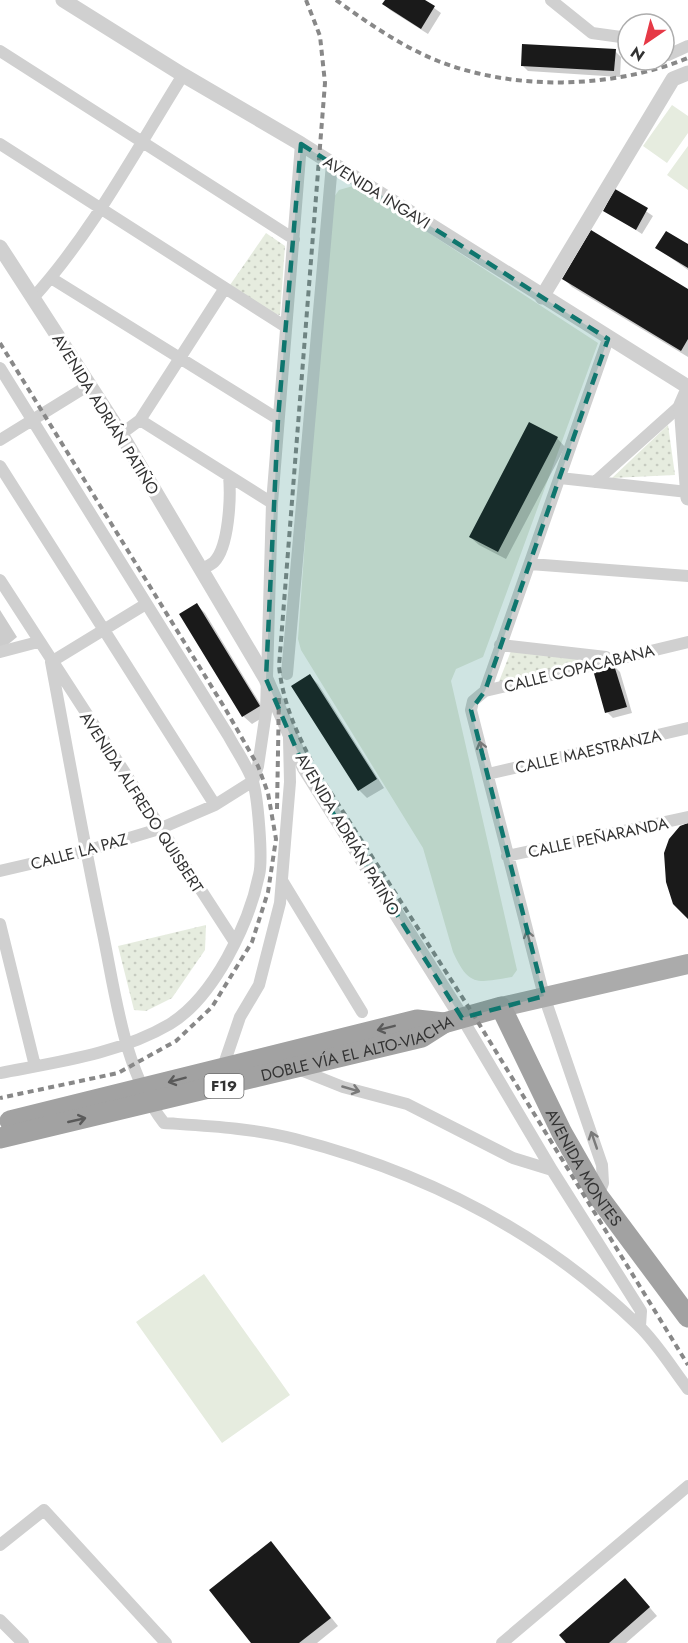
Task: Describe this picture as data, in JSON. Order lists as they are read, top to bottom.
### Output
{
  "streets": {
    "highway": ["DOBLE VÍA EL ALTO-VIACHA", "F19", "AVENIDA MONTES"],
    "street": [
      "AVENIDA INGAVI",
      "AVENIDA ADRIÁN PATIÑO",
      "CALLE COPACABANA",
      "CALLE MAESTRANZA",
      "AVENIDA ALFREDO QUISBERT",
      "CALLE PEÑARANDA",
      "CALLE LA PAZ"
    ]
  },
  "crossings": [
    ["AVENIDA ADRIÁN PATIÑO", "DOBLE VÍA EL ALTO-VIACHA"],
    ["AVENIDA ADRIÁN PATIÑO", "F19"],
    ["CALLE COPACABANA", "CALLE MAESTRANZA"],
    ["AVENIDA ALFREDO QUISBERT", "CALLE LA PAZ"],
    ["DOBLE VÍA EL ALTO-VIACHA", "F19"],
    ["F19", "AVENIDA MONTES"]
  ],
  "north": "bottom left"
}
